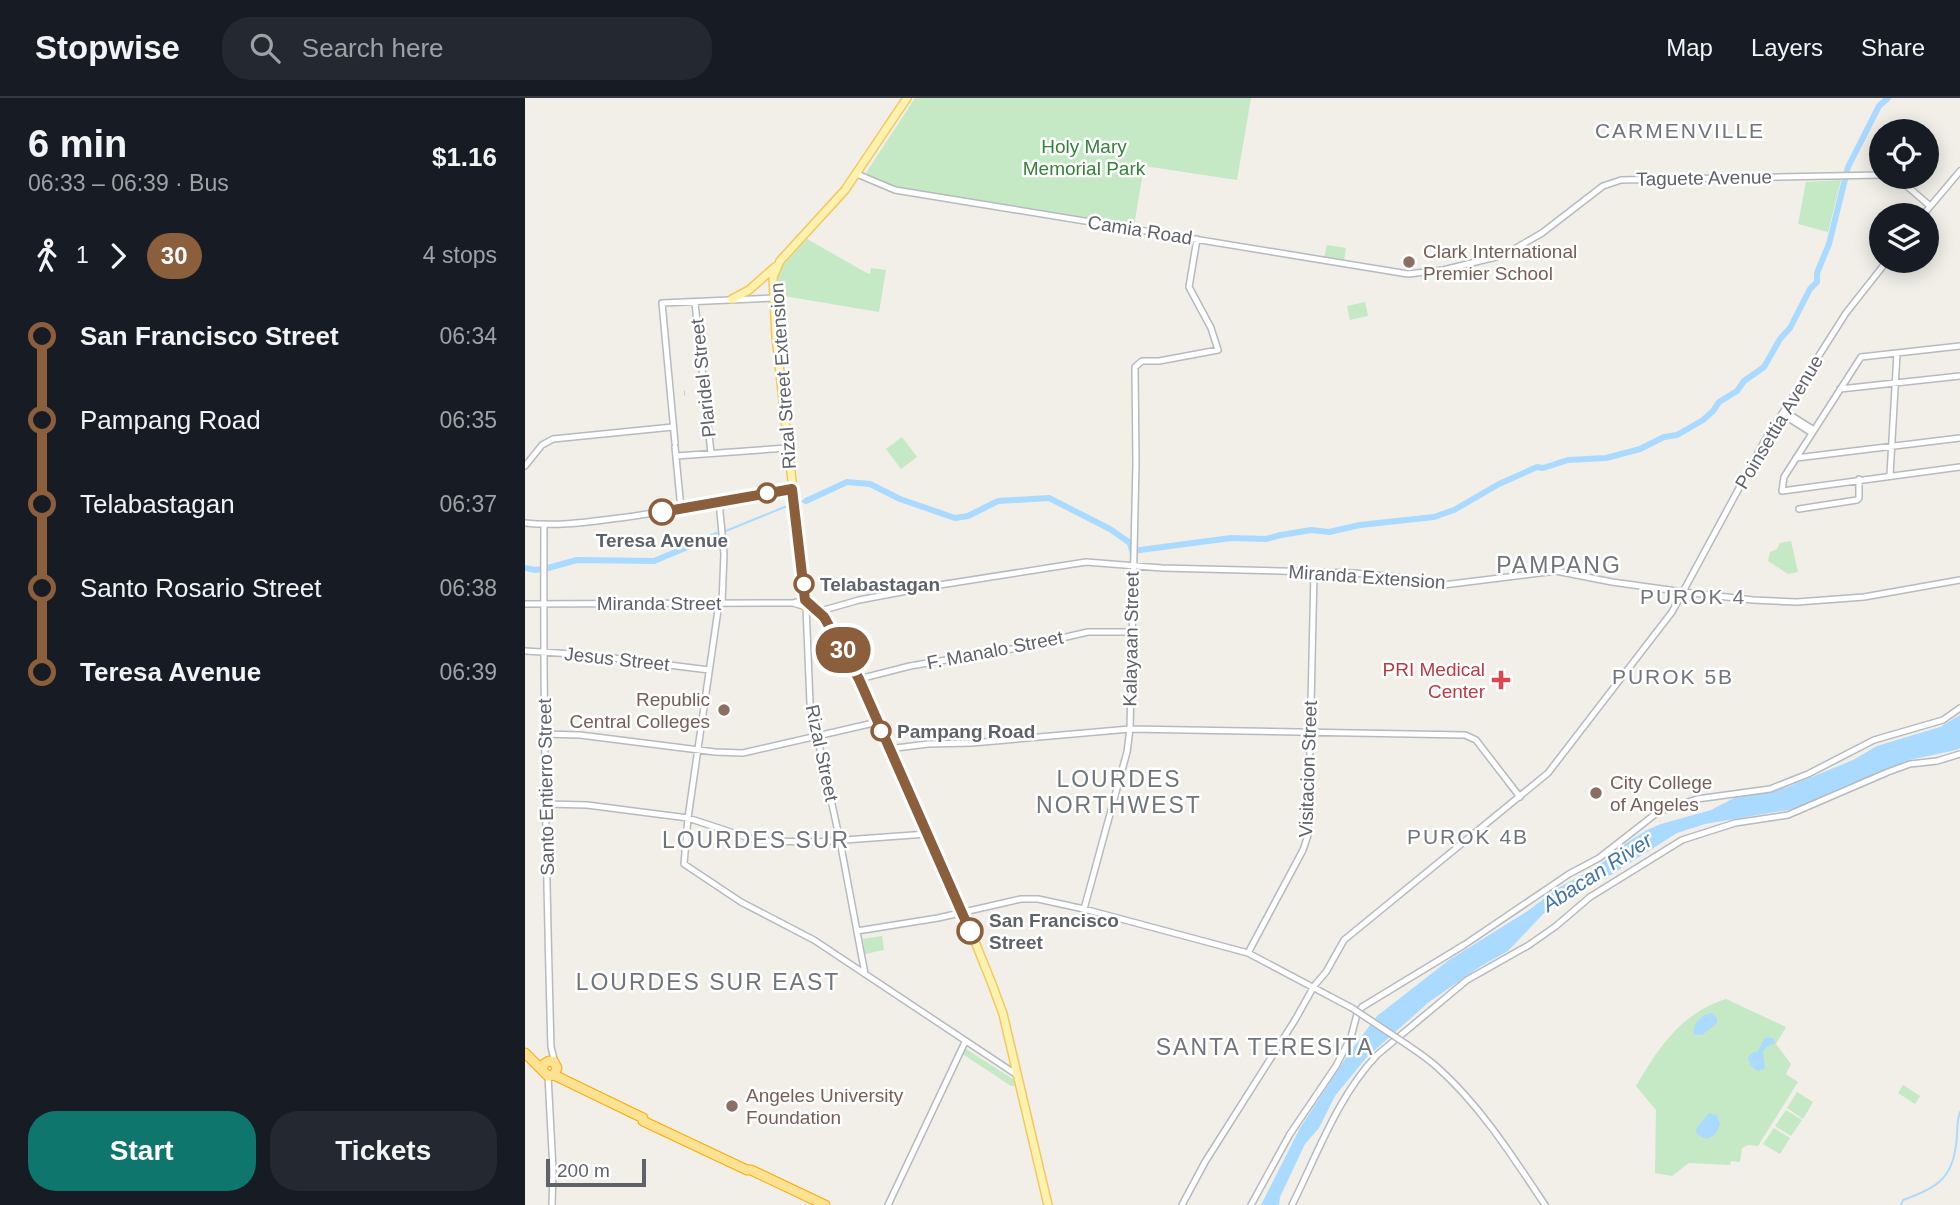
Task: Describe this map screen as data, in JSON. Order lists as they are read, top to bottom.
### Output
{
  "streets": {
    "main road": ["Rizal Street Extension", "Rizal Street"],
    "street": [
      "Taguete Avenue",
      "Camia Road",
      "Plaridel Street",
      "Poinsettia Avenue",
      "Miranda Extension",
      "Miranda Street",
      "Kalayaan Street",
      "F. Manalo Street",
      "Jesus Street",
      "Visitacion Street",
      "Santo Entierro Street"
    ]
  },
  "crossings": [
    ["Taguete Avenue", "Camia Road"],
    ["Camia Road", "Rizal Street Extension"],
    ["Camia Road", "Kalayaan Street"],
    ["Rizal Street Extension", "Rizal Street"],
    ["Poinsettia Avenue", "Miranda Extension"],
    ["Miranda Extension", "Kalayaan Street"],
    ["Miranda Extension", "Visitacion Street"],
    ["Miranda Street", "Rizal Street"],
    ["Miranda Street", "Santo Entierro Street"],
    ["Kalayaan Street", "F. Manalo Street"],
    ["Jesus Street", "Santo Entierro Street"]
  ],
  "districts": [
    "CARMENVILLE",
    "PAMPANG",
    "PUROK 4",
    "PUROK 5B",
    "LOURDES NORTHWEST",
    "PUROK 4B",
    "LOURDES SUR",
    "LOURDES SUR EAST",
    "SANTA TERESITA"
  ],
  "water": ["Abacan River"],
  "parks": ["Holy Mary Memorial Park"],
  "places": {
    "other": [
      "Clark International Premier School",
      "Teresa Avenue",
      "Telabastagan",
      "Republic Central Colleges",
      "Pampang Road",
      "City College of Angeles",
      "San Francisco Street",
      "Angeles University Foundation"
    ],
    "health": ["PRI Medical Center"]
  },
  "lines": ["bus line 30"],
  "scale_bar": "200 m",
  "page": {
    "header": "Stopwise",
    "search": "Search here",
    "nav": ["Map", "Layers", "Share"],
    "heading": ["6 min", "06:33 – 06:39 · Bus", "$1.16"],
    "on_map": "30",
    "legs": ["1", "30", "4 stops"],
    "list": [
      {
        "name": "San Francisco Street",
        "value": "06:34"
      },
      {
        "name": "Pampang Road",
        "value": "06:35"
      },
      {
        "name": "Telabastagan",
        "value": "06:37"
      },
      {
        "name": "Santo Rosario Street",
        "value": "06:38"
      },
      {
        "name": "Teresa Avenue",
        "value": "06:39"
      }
    ],
    "buttons": ["Start", "Tickets"],
    "scale": "200 m"
  }
}
